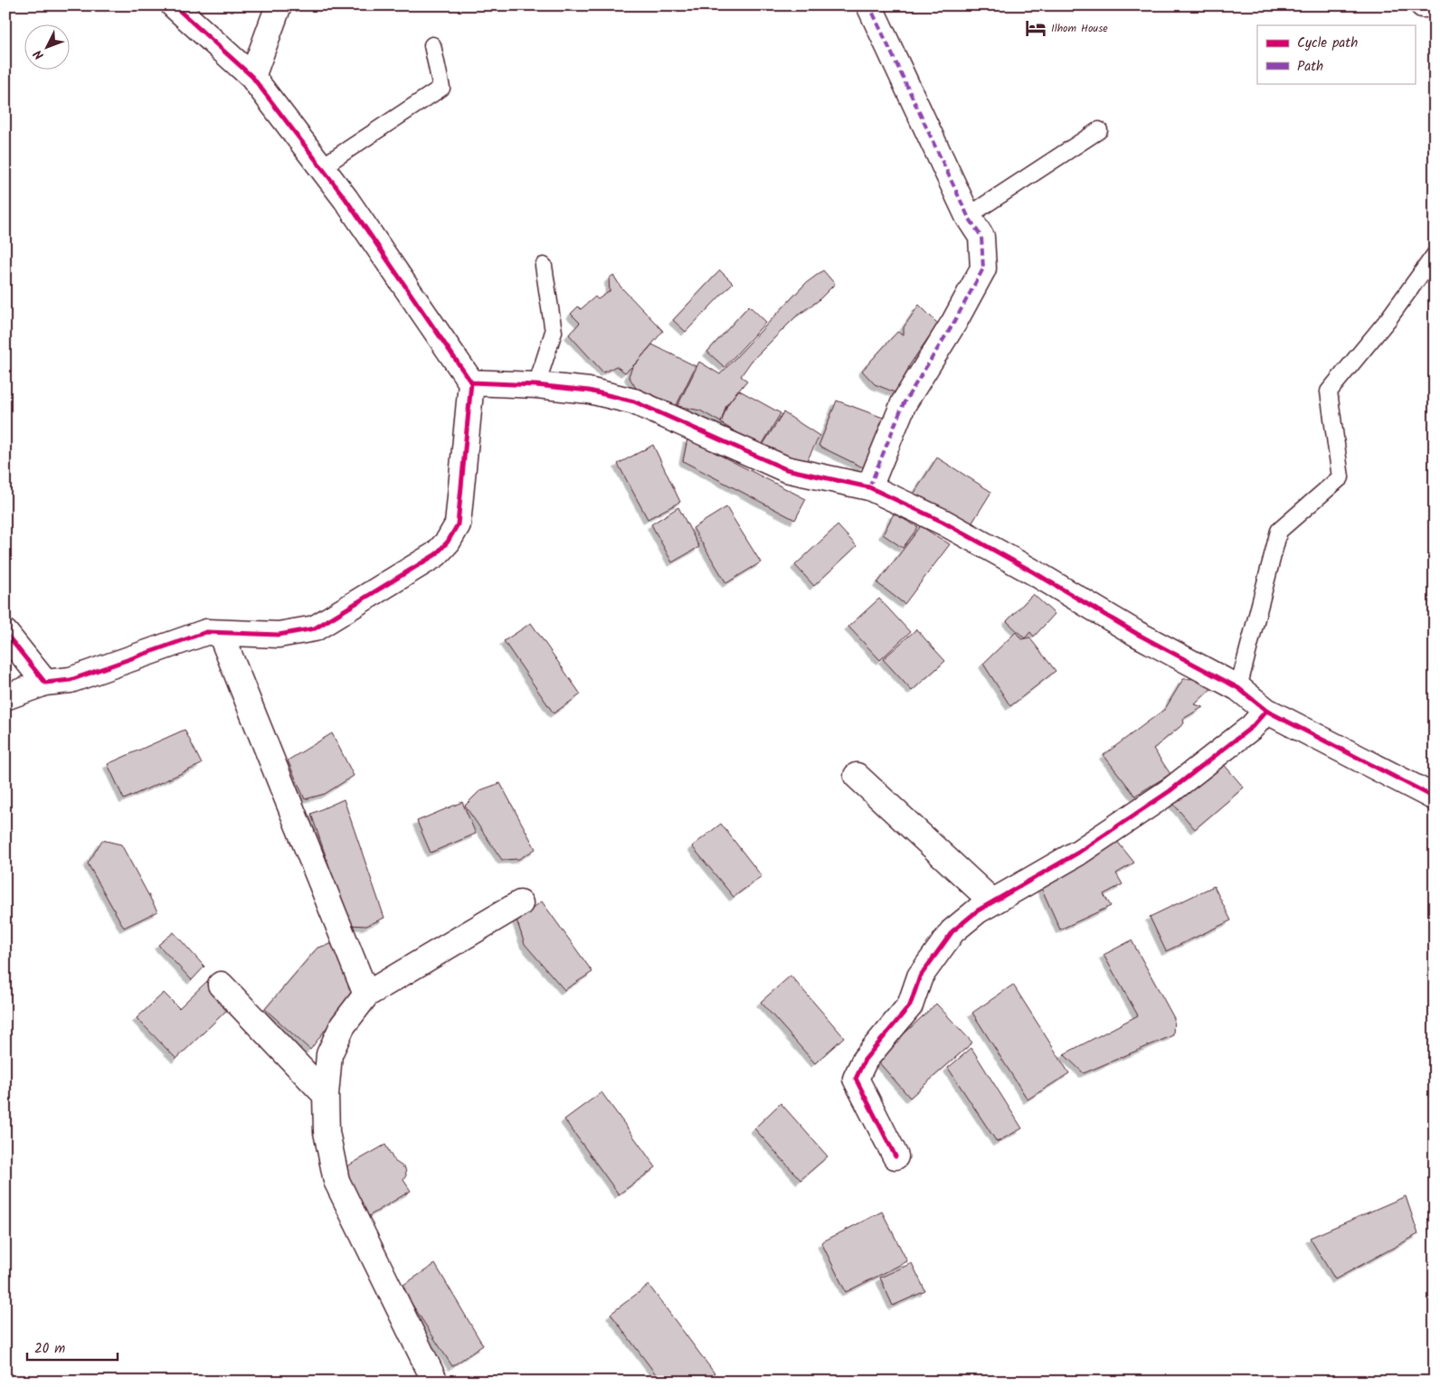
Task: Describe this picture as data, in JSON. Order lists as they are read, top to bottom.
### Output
{
  "places": {
    "hotel": ["Ilhom House"]
  },
  "legend": ["Cycle path", "Path"],
  "scale_bar": "20 m",
  "north": "bottom left"
}
